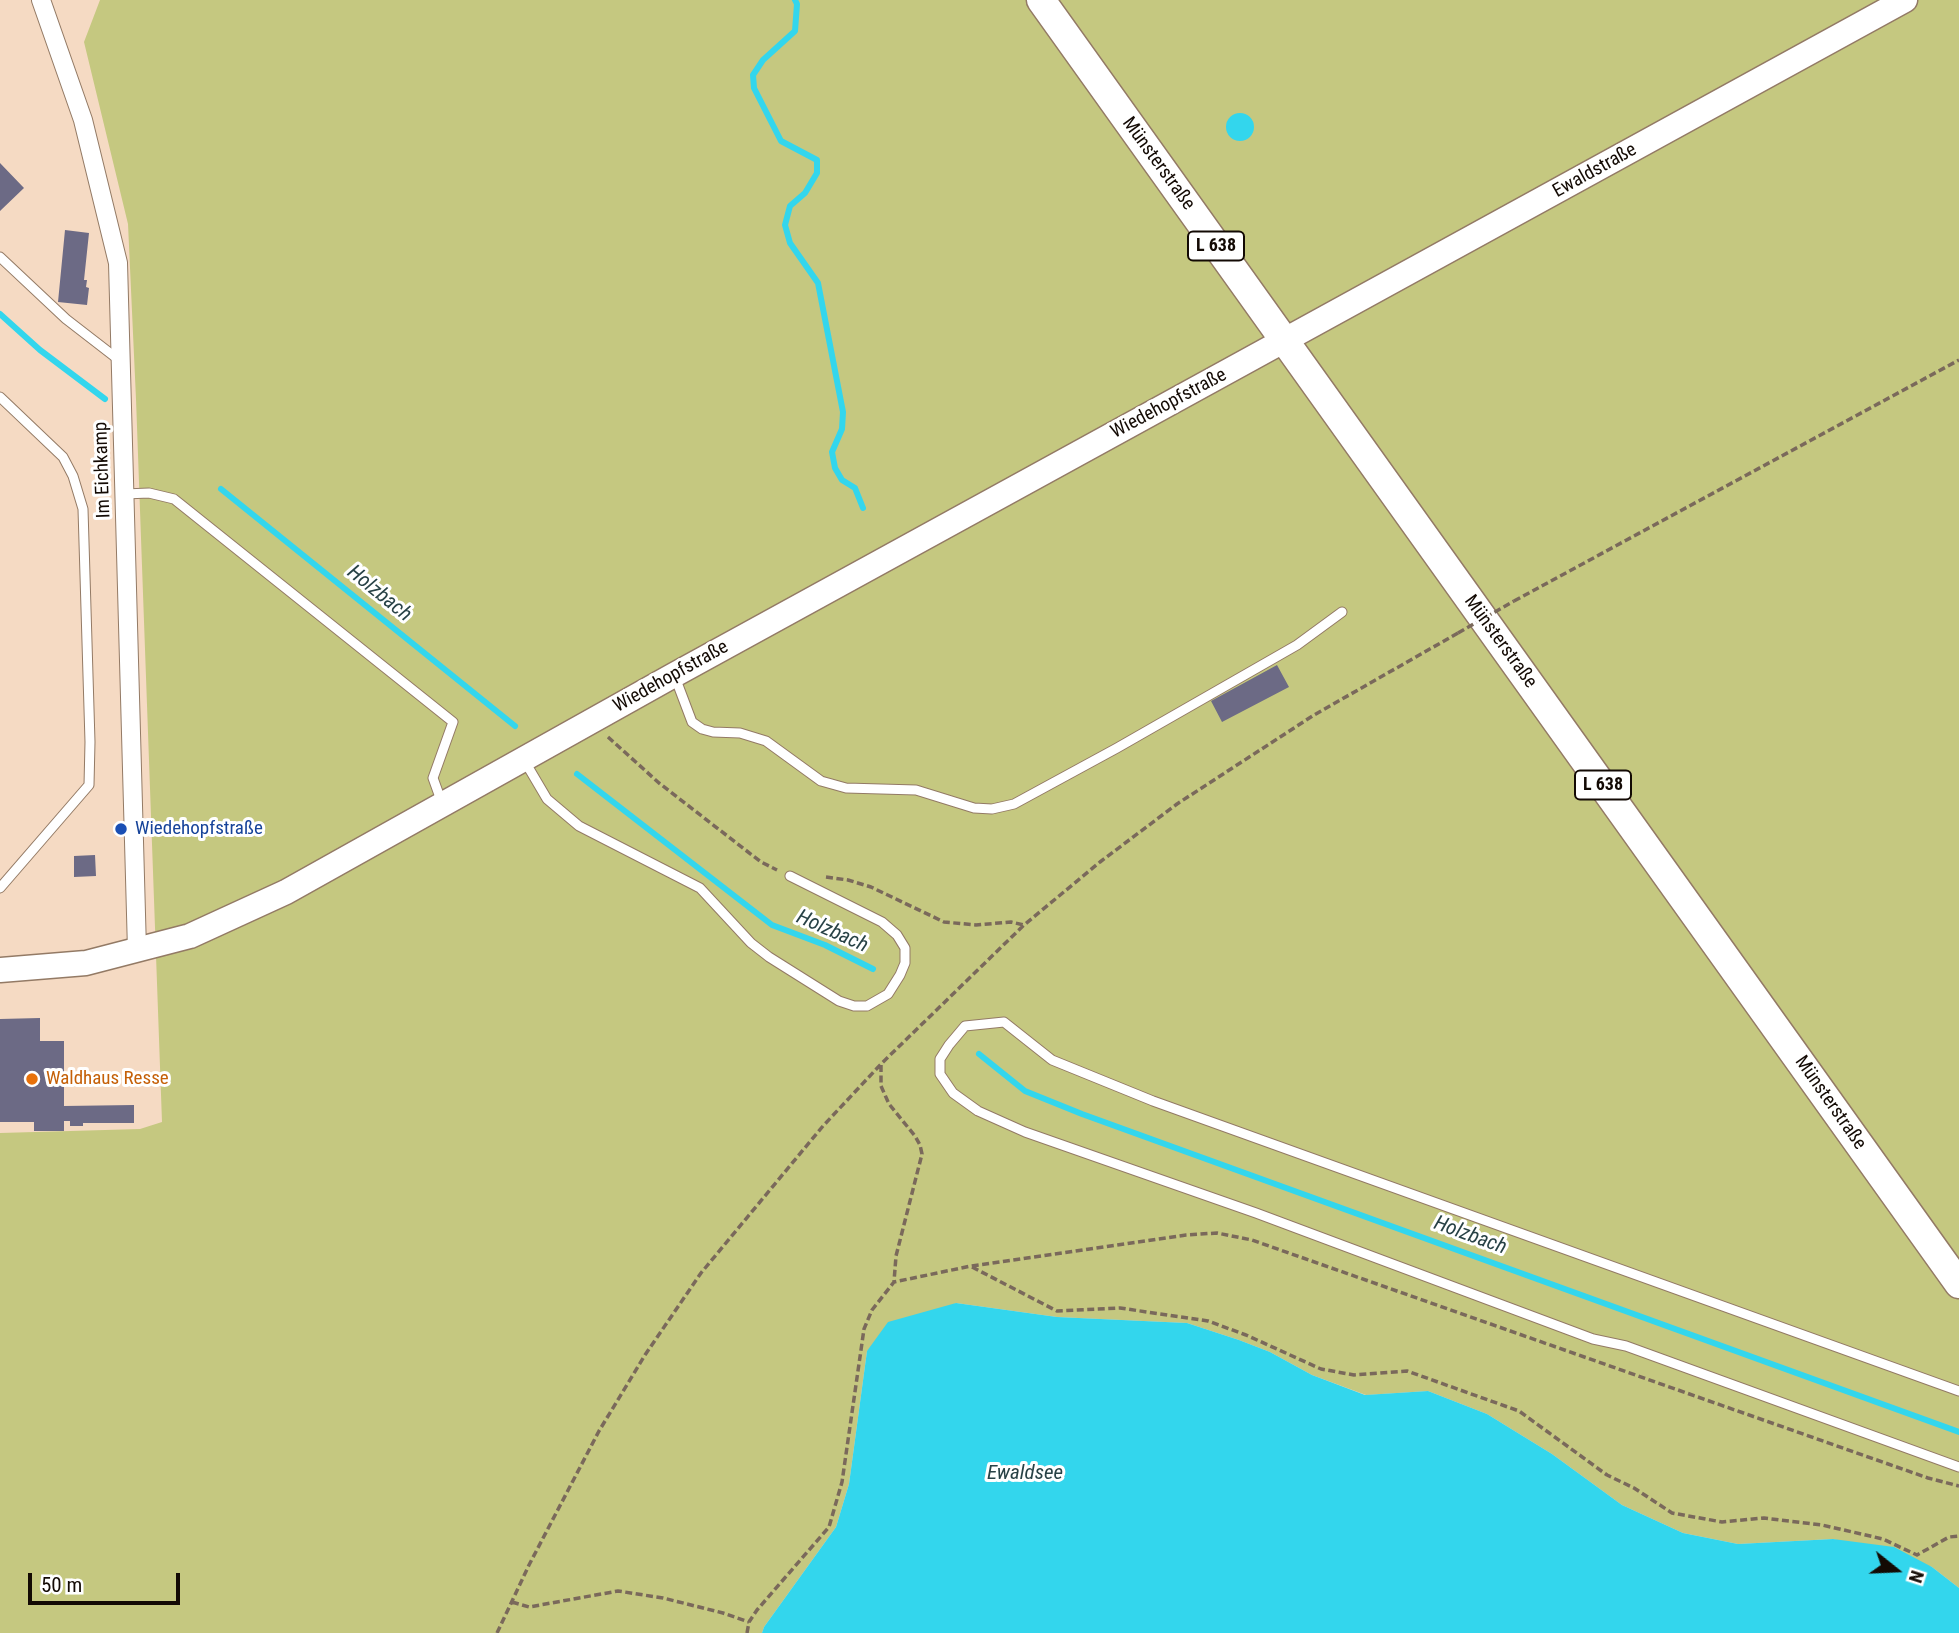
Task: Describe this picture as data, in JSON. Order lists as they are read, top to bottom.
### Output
{
  "streets": {
    "main road": [
      "Münsterstraße",
      "Ewaldstraße",
      "L 638",
      "Wiedehopfstraße"
    ],
    "street": ["Im Eichkamp"]
  },
  "crossings": [
    ["Münsterstraße", "Ewaldstraße"],
    ["Münsterstraße", "Wiedehopfstraße"],
    ["Ewaldstraße", "Wiedehopfstraße"],
    ["Wiedehopfstraße", "Im Eichkamp"]
  ],
  "water": ["Holzbach", "Ewaldsee"],
  "places": ["Wiedehopfstraße", "Waldhaus Resse"],
  "scale_bar": "50 m",
  "north": "right"
}
